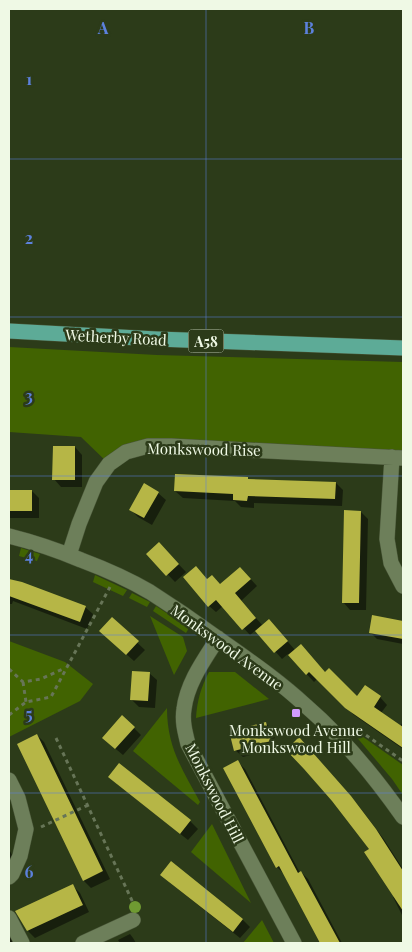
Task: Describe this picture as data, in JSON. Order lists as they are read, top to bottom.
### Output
{
  "streets": {
    "main road": ["Wetherby Road", "A58"],
    "street": ["Monkswood Rise", "Monkswood Avenue", "Monkswood Hill"]
  },
  "crossings": [
    ["Monkswood Rise", "Monkswood Avenue"],
    ["Monkswood Avenue", "Monkswood Hill"]
  ],
  "places": {
    "transit": ["Monkswood Avenue Monkswood Hill"]
  },
  "grid": {
    "columns": ["A", "B"],
    "rows": [
      "1",
      "2",
      "3",
      "4",
      "5",
      "6"
    ]
  }
}
